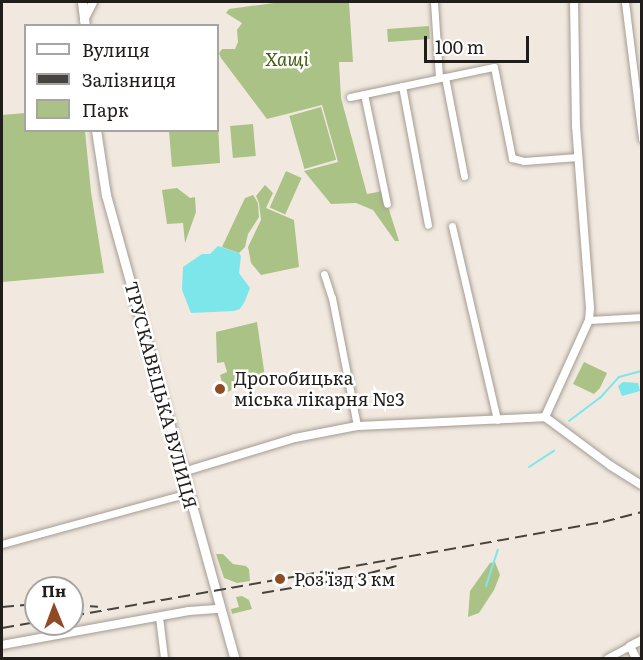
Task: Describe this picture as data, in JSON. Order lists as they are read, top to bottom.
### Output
{
  "streets": {
    "main road": ["ТРУСКАВЕЦЬКА ВУЛИЦЯ"]
  },
  "parks": ["Хащі"],
  "places": ["Дрогобицька міська лікарня №3", "Роз'їзд 3 км"],
  "legend": ["Вулиця", "Залізниця", "Парк"],
  "scale_bar": "100 m",
  "north": "top"
}
